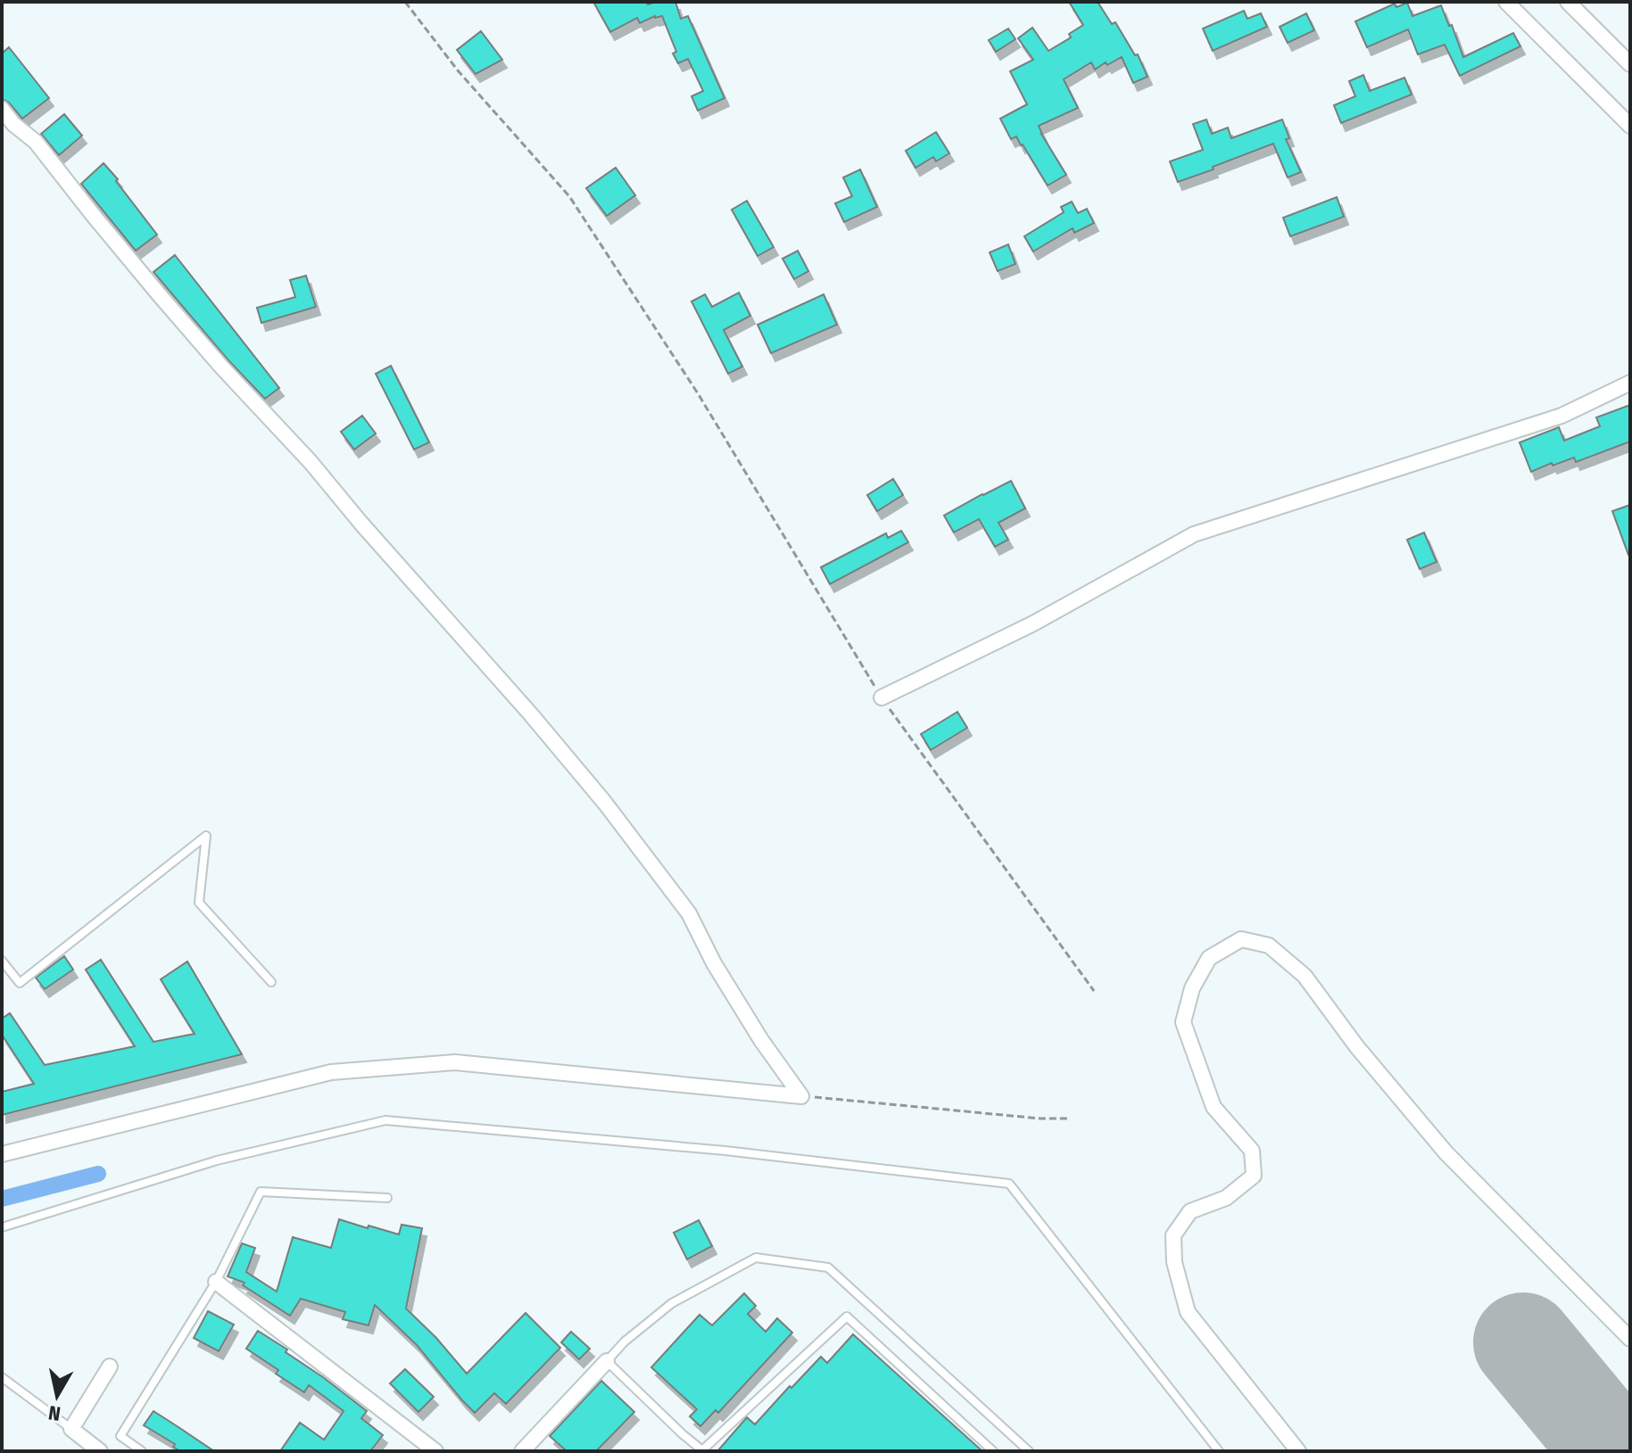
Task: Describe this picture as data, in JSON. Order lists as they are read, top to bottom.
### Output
{
  "north": "bottom"
}
